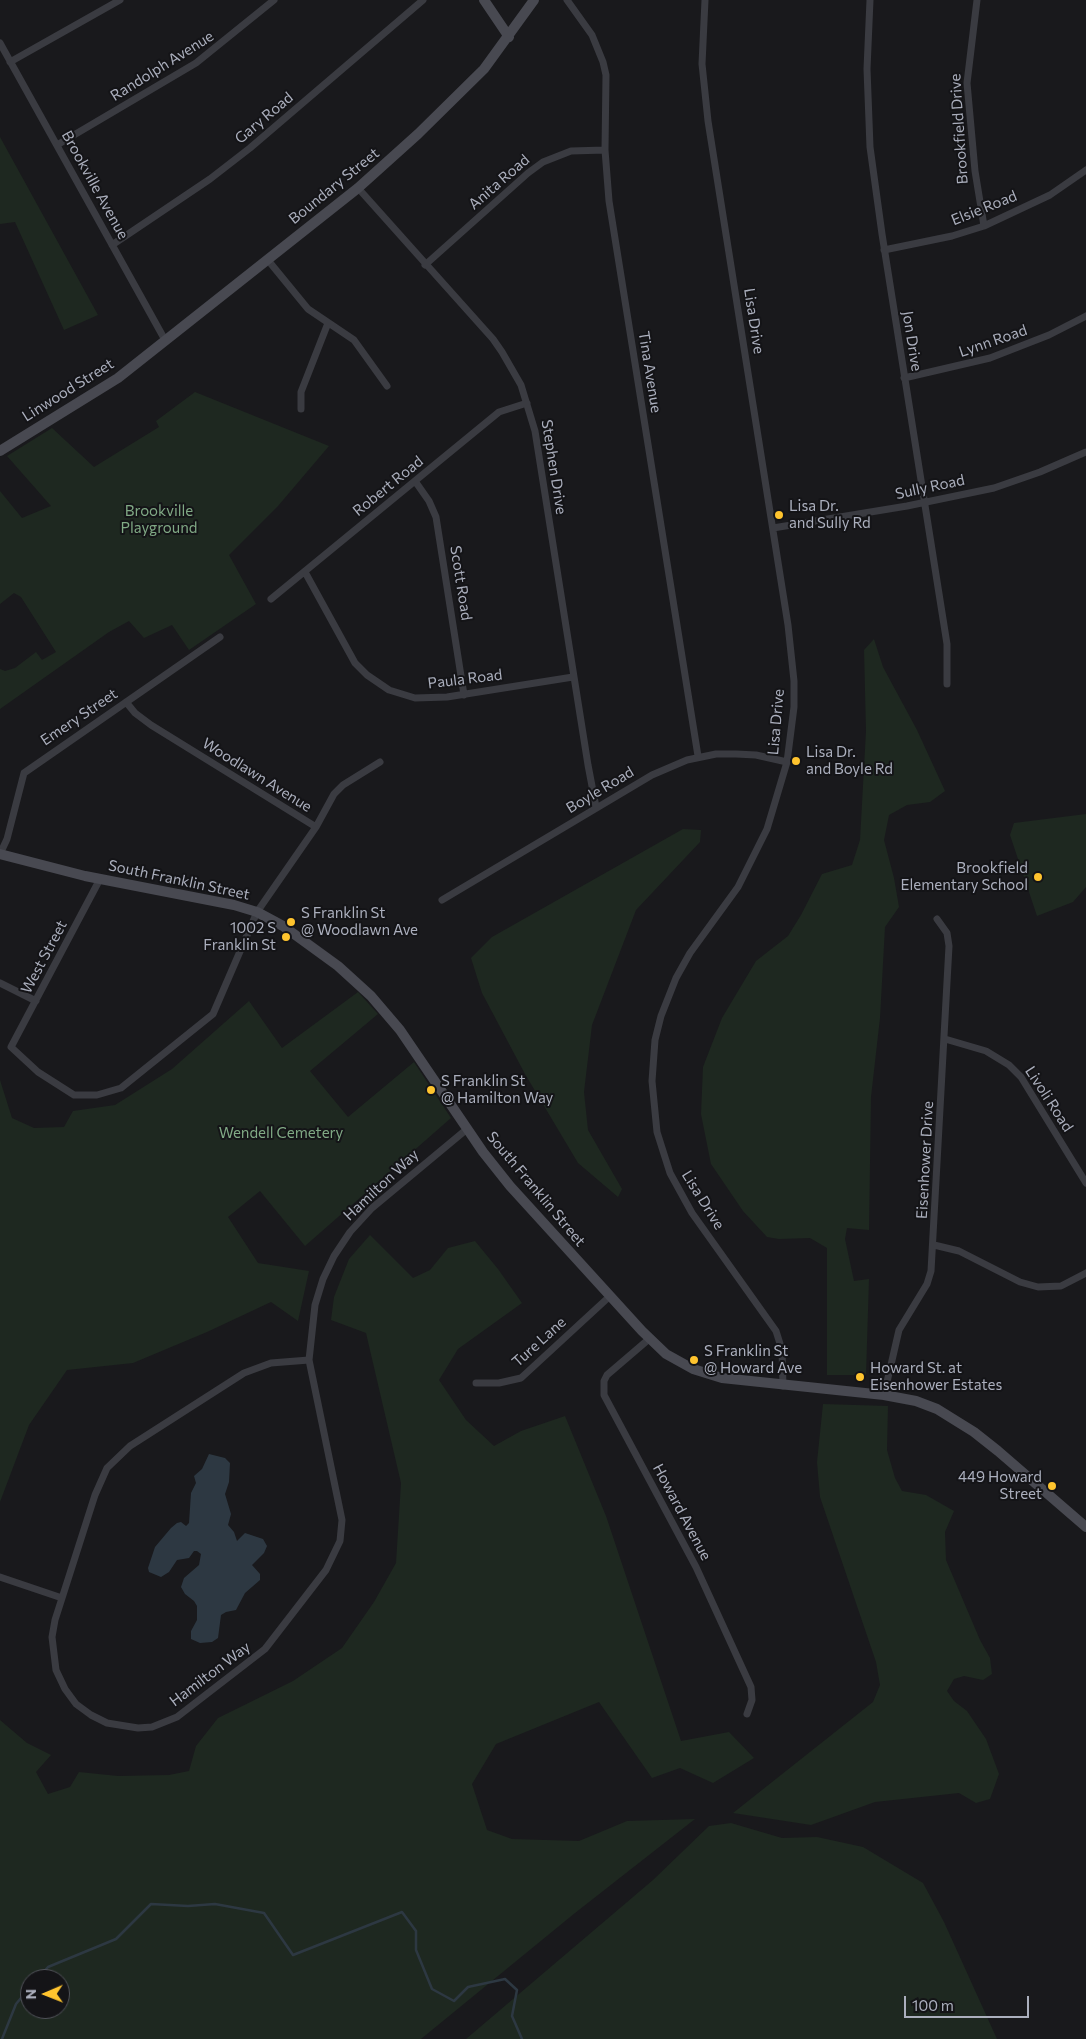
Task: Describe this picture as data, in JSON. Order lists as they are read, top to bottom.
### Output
{
  "streets": {
    "main road": ["Boundary Street", "Linwood Street", "South Franklin Street"],
    "street": [
      "Randolph Avenue",
      "Gary Road",
      "Brookfield Drive",
      "Anita Road",
      "Brookville Avenue",
      "Elsie Road",
      "Lisa Drive",
      "Jon Drive",
      "Lynn Road",
      "Tina Avenue",
      "Stephen Drive",
      "Robert Road",
      "Sully Road",
      "Scott Road",
      "Paula Road",
      "Emery Street",
      "Woodlawn Avenue",
      "Boyle Road",
      "West Street",
      "Livoli Road",
      "Eisenhower Drive",
      "Hamilton Way",
      "Ture Lane",
      "Howard Avenue"
    ]
  },
  "crossings": [
    ["Randolph Avenue", "Brookville Avenue"],
    ["Gary Road", "Brookville Avenue"],
    ["Brookfield Drive", "Elsie Road"],
    ["Anita Road", "Tina Avenue"],
    ["Anita Road", "Stephen Drive"],
    ["Brookville Avenue", "Boundary Street"],
    ["Boundary Street", "Linwood Street"],
    ["Boundary Street", "Stephen Drive"],
    ["Elsie Road", "Jon Drive"],
    ["Lisa Drive", "Sully Road"],
    ["Lisa Drive", "Boyle Road"],
    ["Lisa Drive", "South Franklin Street"],
    ["Jon Drive", "Lynn Road"],
    ["Jon Drive", "Sully Road"],
    ["Tina Avenue", "Boyle Road"],
    ["Stephen Drive", "Robert Road"],
    ["Stephen Drive", "Paula Road"],
    ["Stephen Drive", "Boyle Road"],
    ["Robert Road", "Scott Road"],
    ["Robert Road", "Paula Road"],
    ["Scott Road", "Paula Road"],
    ["Emery Street", "Woodlawn Avenue"],
    ["Emery Street", "South Franklin Street"],
    ["Woodlawn Avenue", "South Franklin Street"],
    ["Woodlawn Avenue", "West Street"],
    ["South Franklin Street", "West Street"],
    ["South Franklin Street", "Eisenhower Drive"],
    ["South Franklin Street", "Hamilton Way"],
    ["South Franklin Street", "Ture Lane"],
    ["South Franklin Street", "Howard Avenue"],
    ["Livoli Road", "Eisenhower Drive"]
  ],
  "parks": ["Brookville Playground", "Wendell Cemetery"],
  "places": [
    "Lisa Dr. and Sully Rd",
    "Lisa Dr. and Boyle Rd",
    "Brookfield Elementary School",
    "S Franklin St @ Woodlawn Ave",
    "1002 S Franklin St",
    "S Franklin St @ Hamilton Way",
    "S Franklin St @ Howard Ave",
    "Howard St. at Eisenhower Estates",
    "449 Howard Street"
  ],
  "scale_bar": "100 m",
  "north": "left"
}
